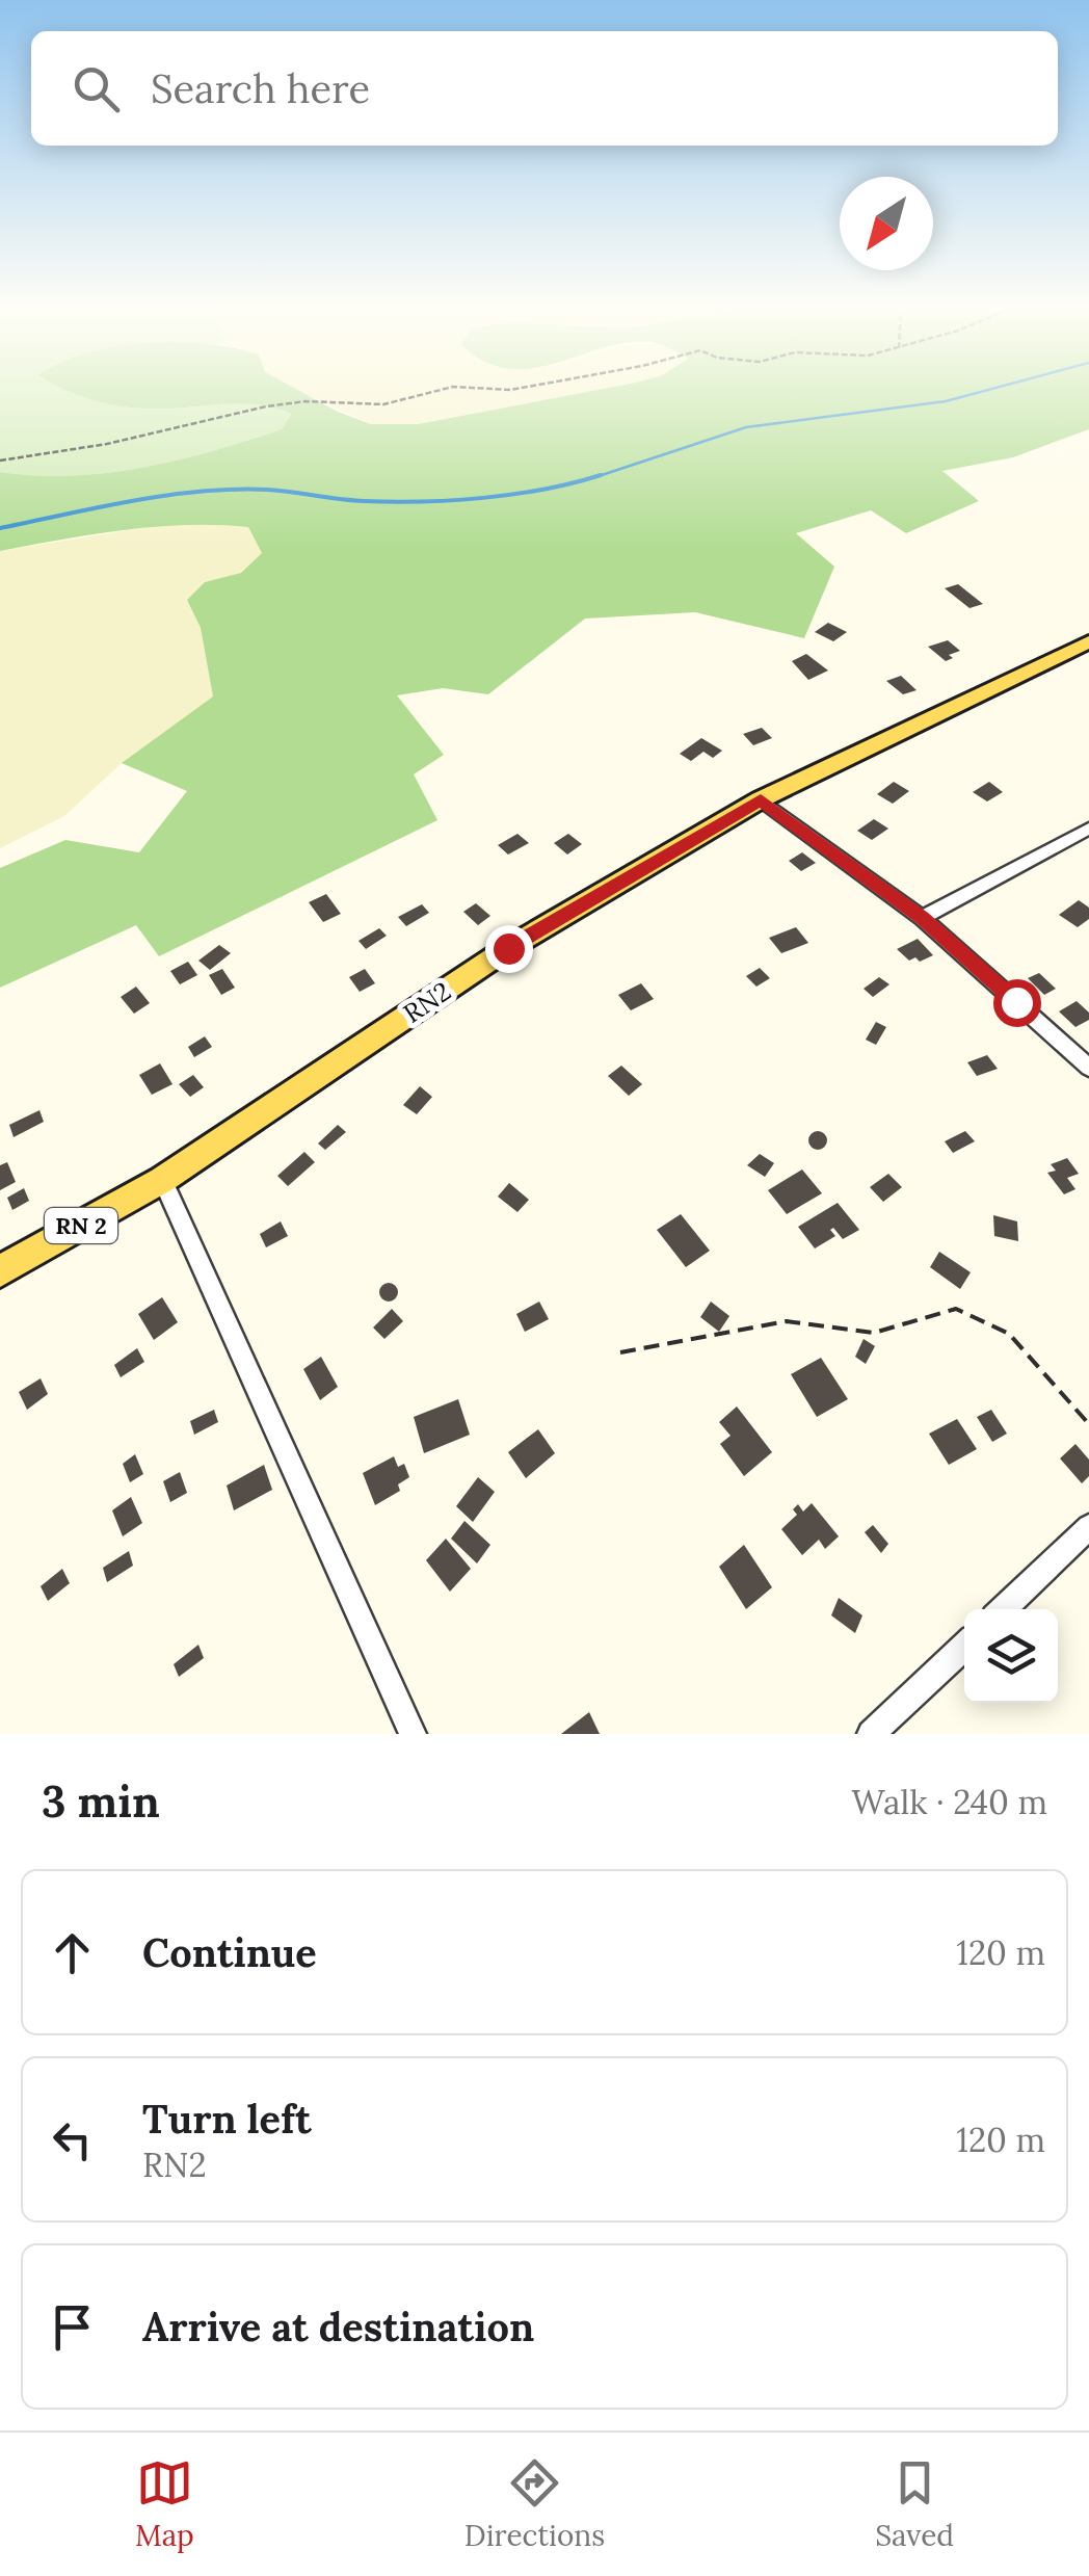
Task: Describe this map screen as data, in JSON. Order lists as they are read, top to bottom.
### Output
{
  "streets": {
    "main road": ["RN2", "RN 2"]
  },
  "north": "bottom left",
  "page": {
    "search": "Search here",
    "heading": ["3 min", "Walk · 240 m"],
    "list": [
      ["Continue", "120 m"],
      ["Turn left", "RN2", "120 m"],
      "Arrive at destination"
    ],
    "nav": ["Map", "Directions", "Saved"]
  }
}
